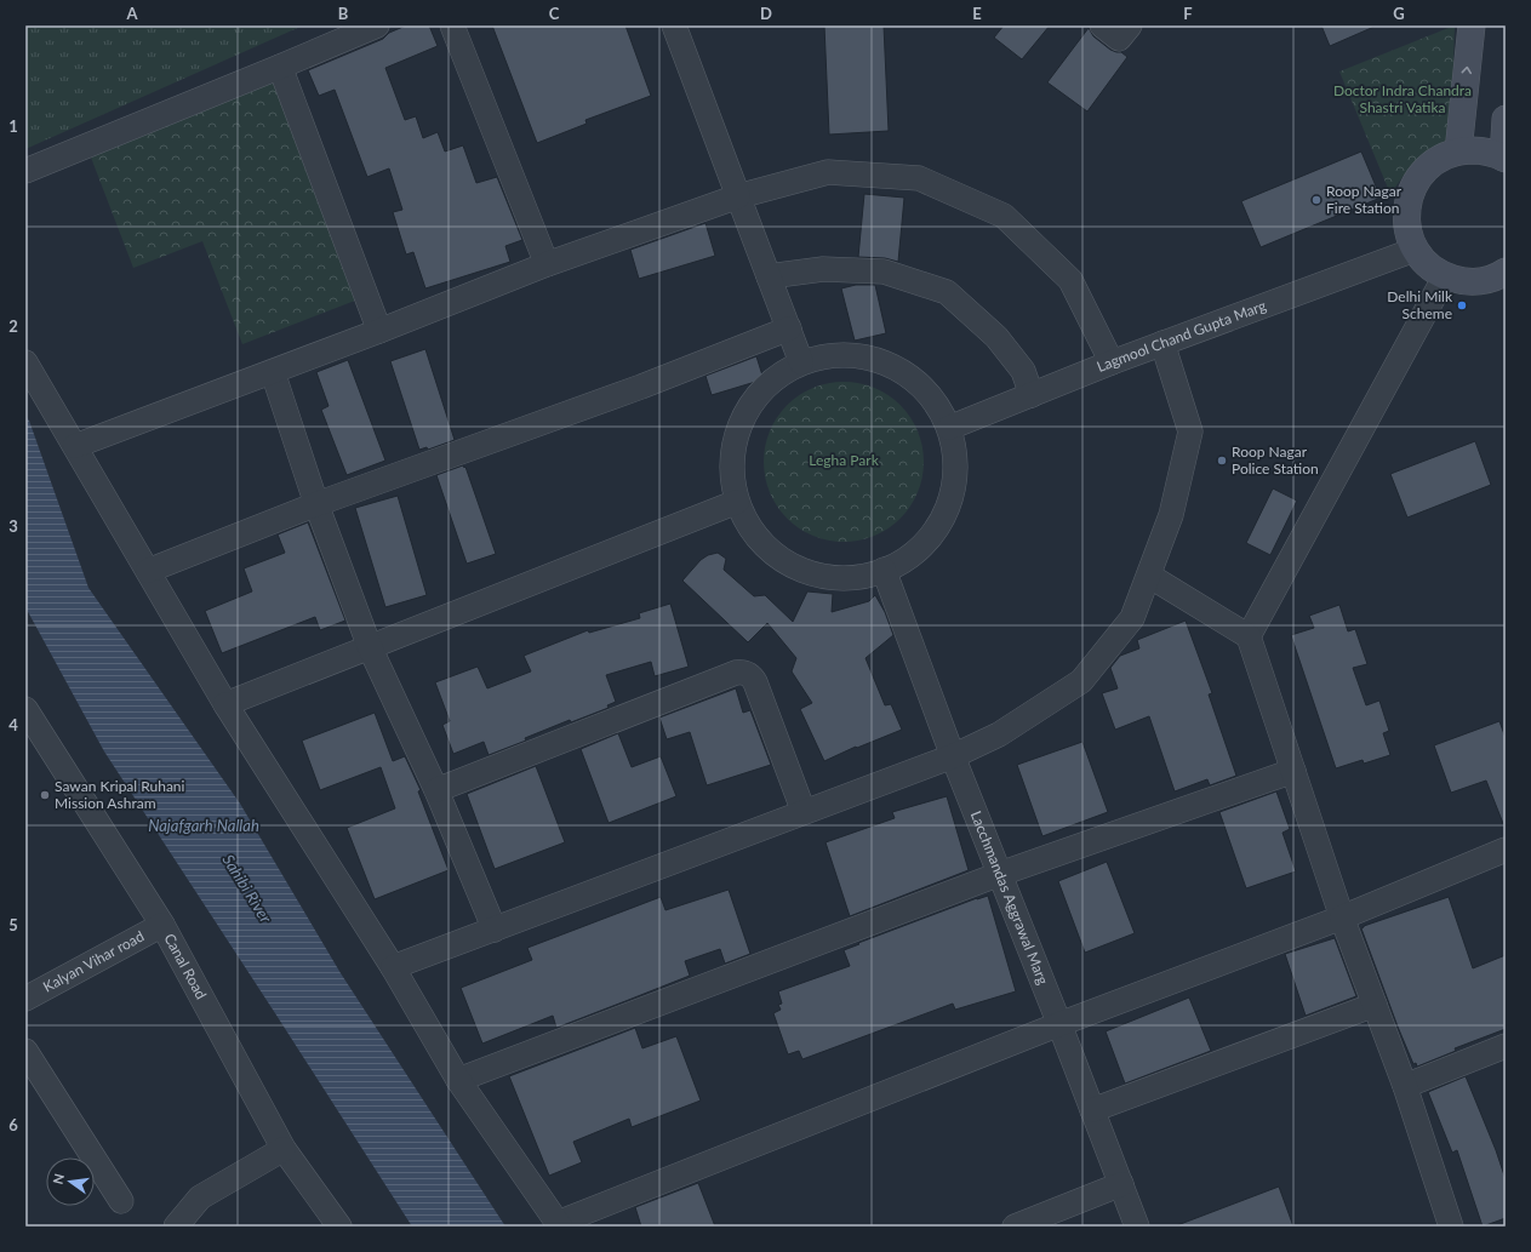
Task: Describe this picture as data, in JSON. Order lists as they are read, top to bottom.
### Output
{
  "streets": {
    "street": [
      "Lagmool Chand Gupta Marg",
      "Lacchmandas Aggrawal Marg",
      "Kalyan Vihar road",
      "Canal Road"
    ]
  },
  "crossings": [
    ["Kalyan Vihar road", "Canal Road"]
  ],
  "water": ["Najafgarh Nallah", "Sahibi River"],
  "parks": ["Doctor Indra Chandra Shastri Vatika", "Legha Park"],
  "places": [
    "Roop Nagar Fire Station",
    "Delhi Milk Scheme",
    "Roop Nagar Police Station",
    "Sawan Kripal Ruhani Mission Ashram"
  ],
  "north": "left",
  "grid": {
    "columns": [
      "A",
      "B",
      "C",
      "D",
      "E",
      "F",
      "G"
    ],
    "rows": [
      "1",
      "2",
      "3",
      "4",
      "5",
      "6"
    ]
  }
}
